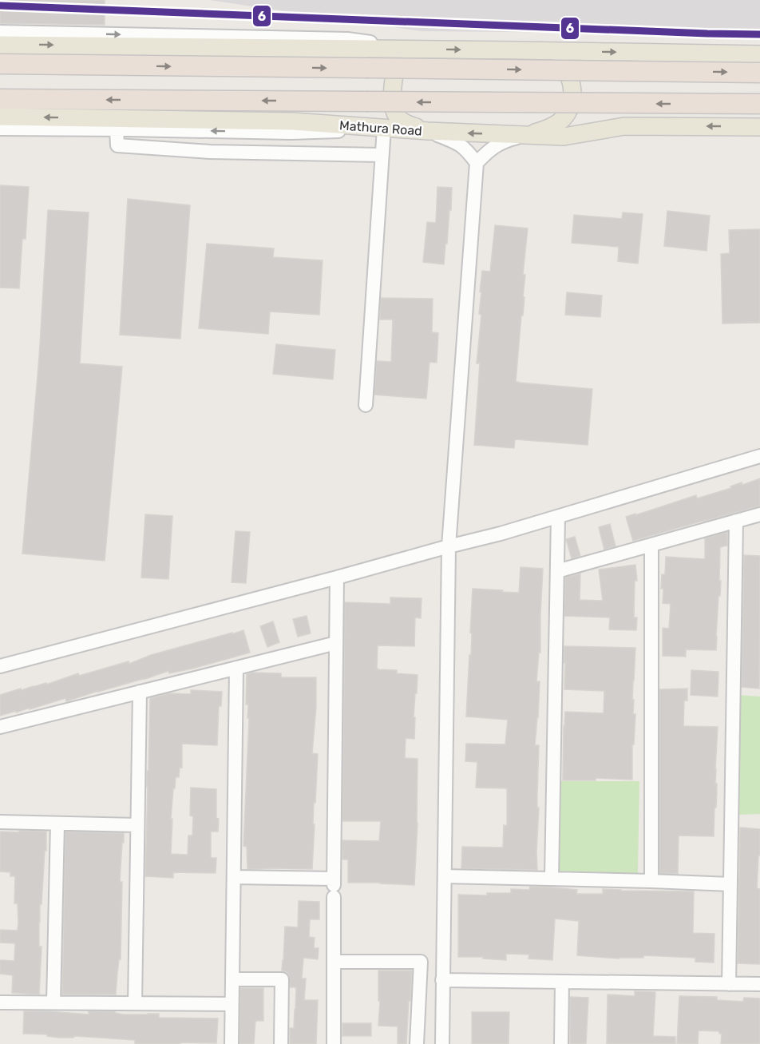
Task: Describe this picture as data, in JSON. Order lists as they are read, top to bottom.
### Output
{
  "streets": {
    "highway": ["Mathura Road"]
  },
  "lines": ["transit line 6"]
}
